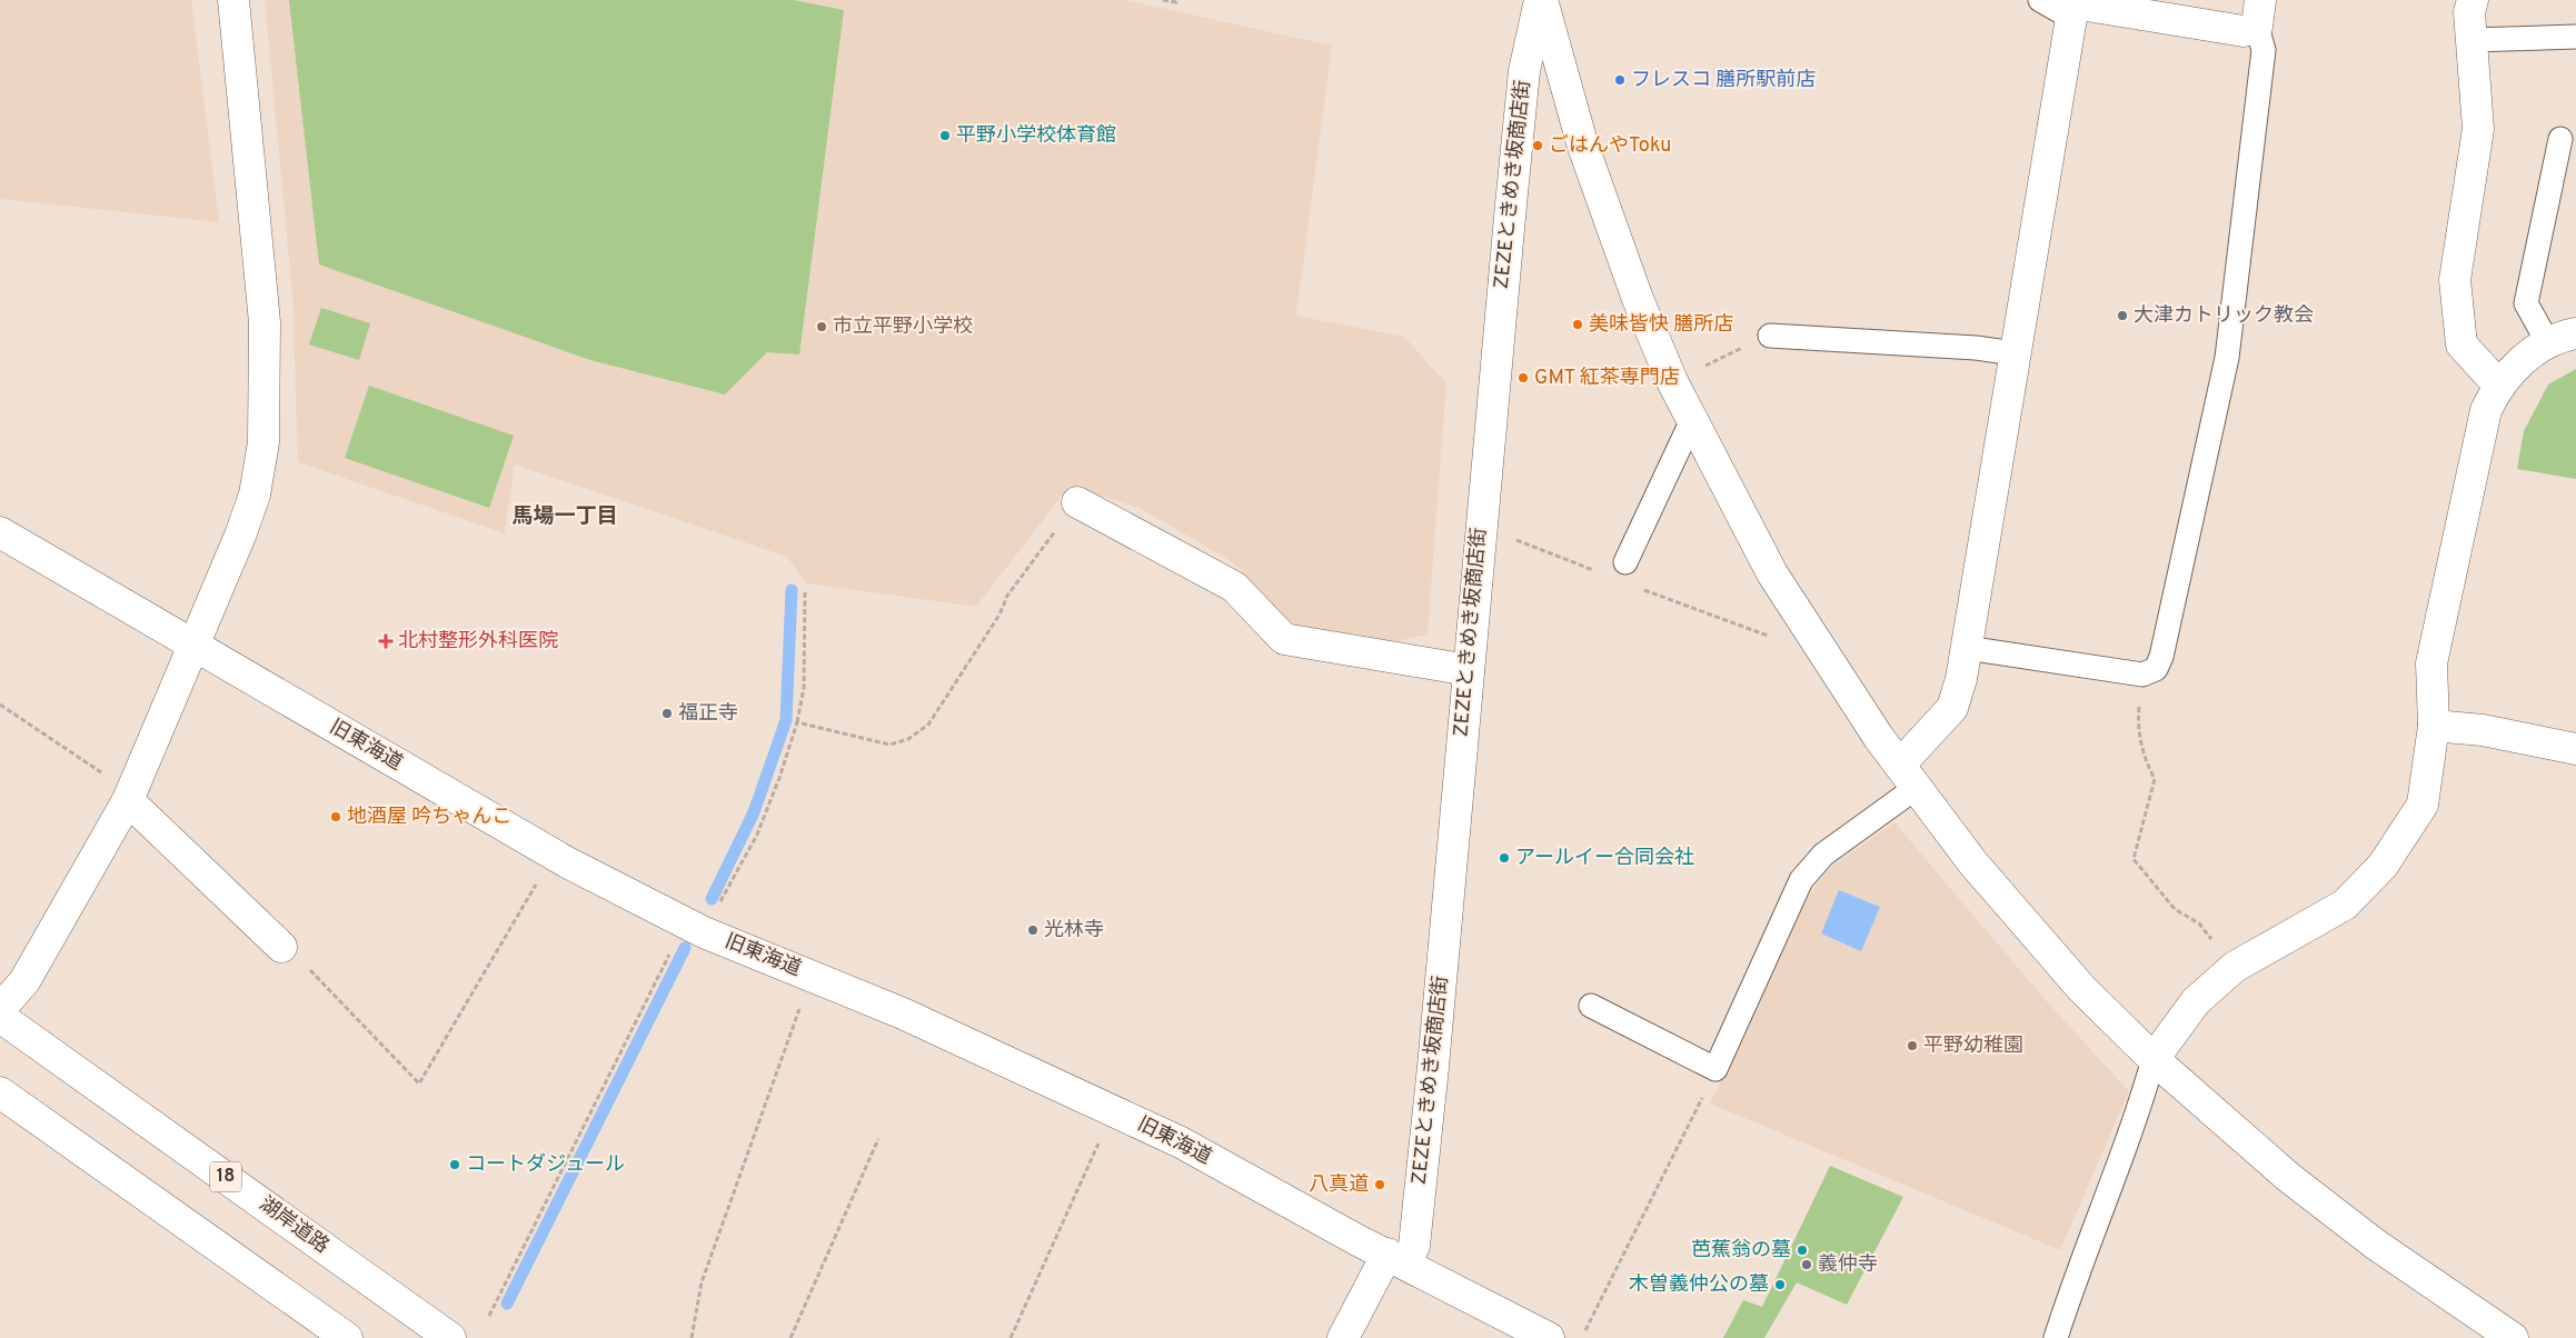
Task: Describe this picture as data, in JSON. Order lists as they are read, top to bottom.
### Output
{
  "streets": {
    "street": [
      "ZEZEときめき坂商店街",
      "旧東海道",
      "18",
      "湖岸道路"
    ]
  },
  "crossings": [
    ["ZEZEときめき坂商店街", "旧東海道"]
  ],
  "districts": ["馬場一丁目"],
  "places": {
    "other": [
      "フレスコ 膳所駅前店",
      "平野小学校体育館",
      "ごはんやToku",
      "大津カトリック教会",
      "美味皆快 膳所店",
      "市立平野小学校",
      "GMT 紅茶専門店",
      "福正寺",
      "地酒屋 吟ちゃんこ",
      "アールイー合同会社",
      "光林寺",
      "平野幼稚園",
      "コートダジュール",
      "八真道",
      "芭蕉翁の墓",
      "義仲寺",
      "木曽義仲公の墓"
    ],
    "health": ["北村整形外科医院"]
  }
}
